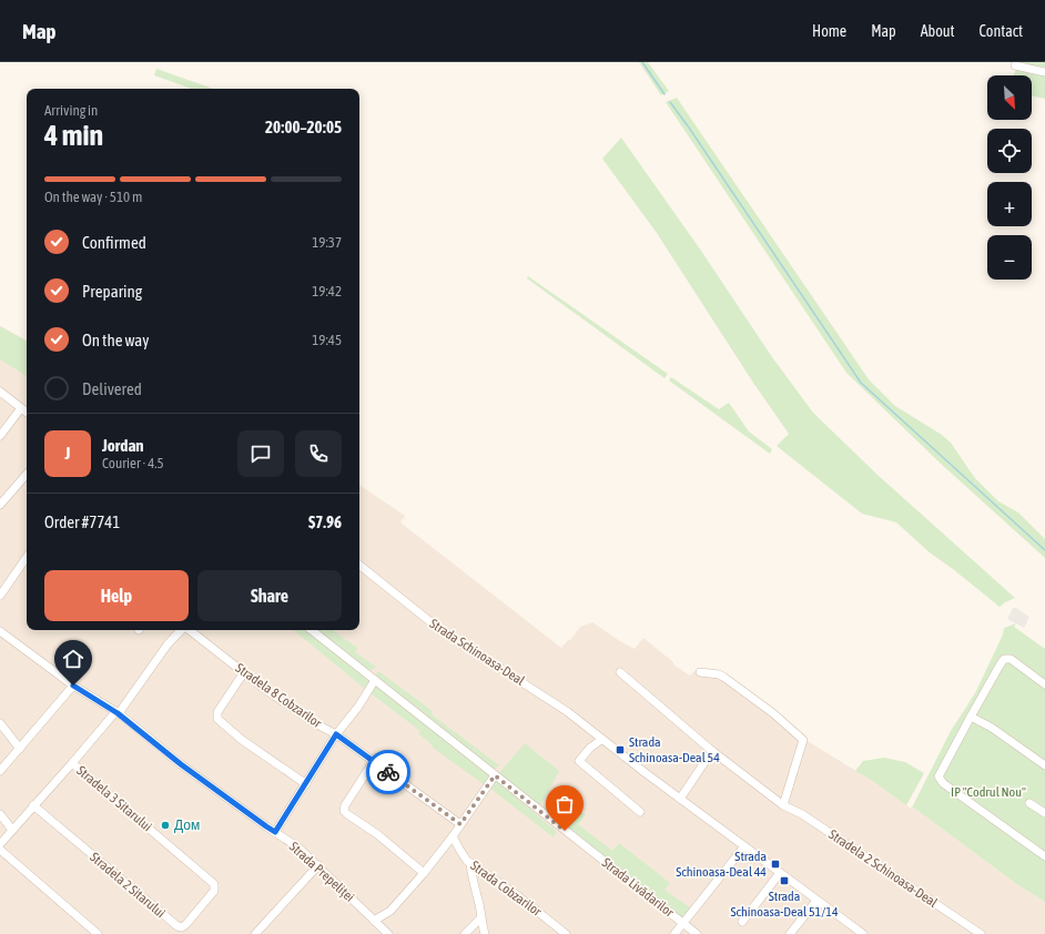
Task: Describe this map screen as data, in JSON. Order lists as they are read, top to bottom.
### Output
{
  "streets": {
    "street": [
      "Strada Schinoasa-Deal",
      "Stradela 8 Cobzarilor",
      "Stradela 3 Sitarului",
      "Stradela 2 Schinoasa-Deal",
      "Strada Prepeliței",
      "Stradela 2 Sitarului",
      "Strada Livădarilor",
      "Strada Cobzarilor"
    ]
  },
  "crossings": [
    ["Stradela 3 Sitarului", "Stradela 2 Sitarului"]
  ],
  "parks": ["IP \"Codrul Nou\""],
  "places": {
    "transit": ["Strada Schinoasa-Deal 54", "Strada Schinoasa-Deal 44", "Strada Schinoasa-Deal 51/14"],
    "other": ["Дом"]
  },
  "north": "bottom right",
  "page": {
    "header": "Map",
    "nav": [
      "Home",
      "Map",
      "About",
      "Contact"
    ],
    "map_buttons": ["+", "−"],
    "heading": ["4 min", "Arriving in", "20:00–20:05"],
    "panel": [
      "Jordan",
      "Courier · 4.5",
      "Order #7741",
      "$7.96"
    ],
    "bar": "On the way · 510 m",
    "list": [
      ["Confirmed", "19:37"],
      ["Preparing", "19:42"],
      ["On the way", "19:45"],
      "Delivered"
    ],
    "round": "J",
    "buttons": ["Help", "Share"]
  }
}
